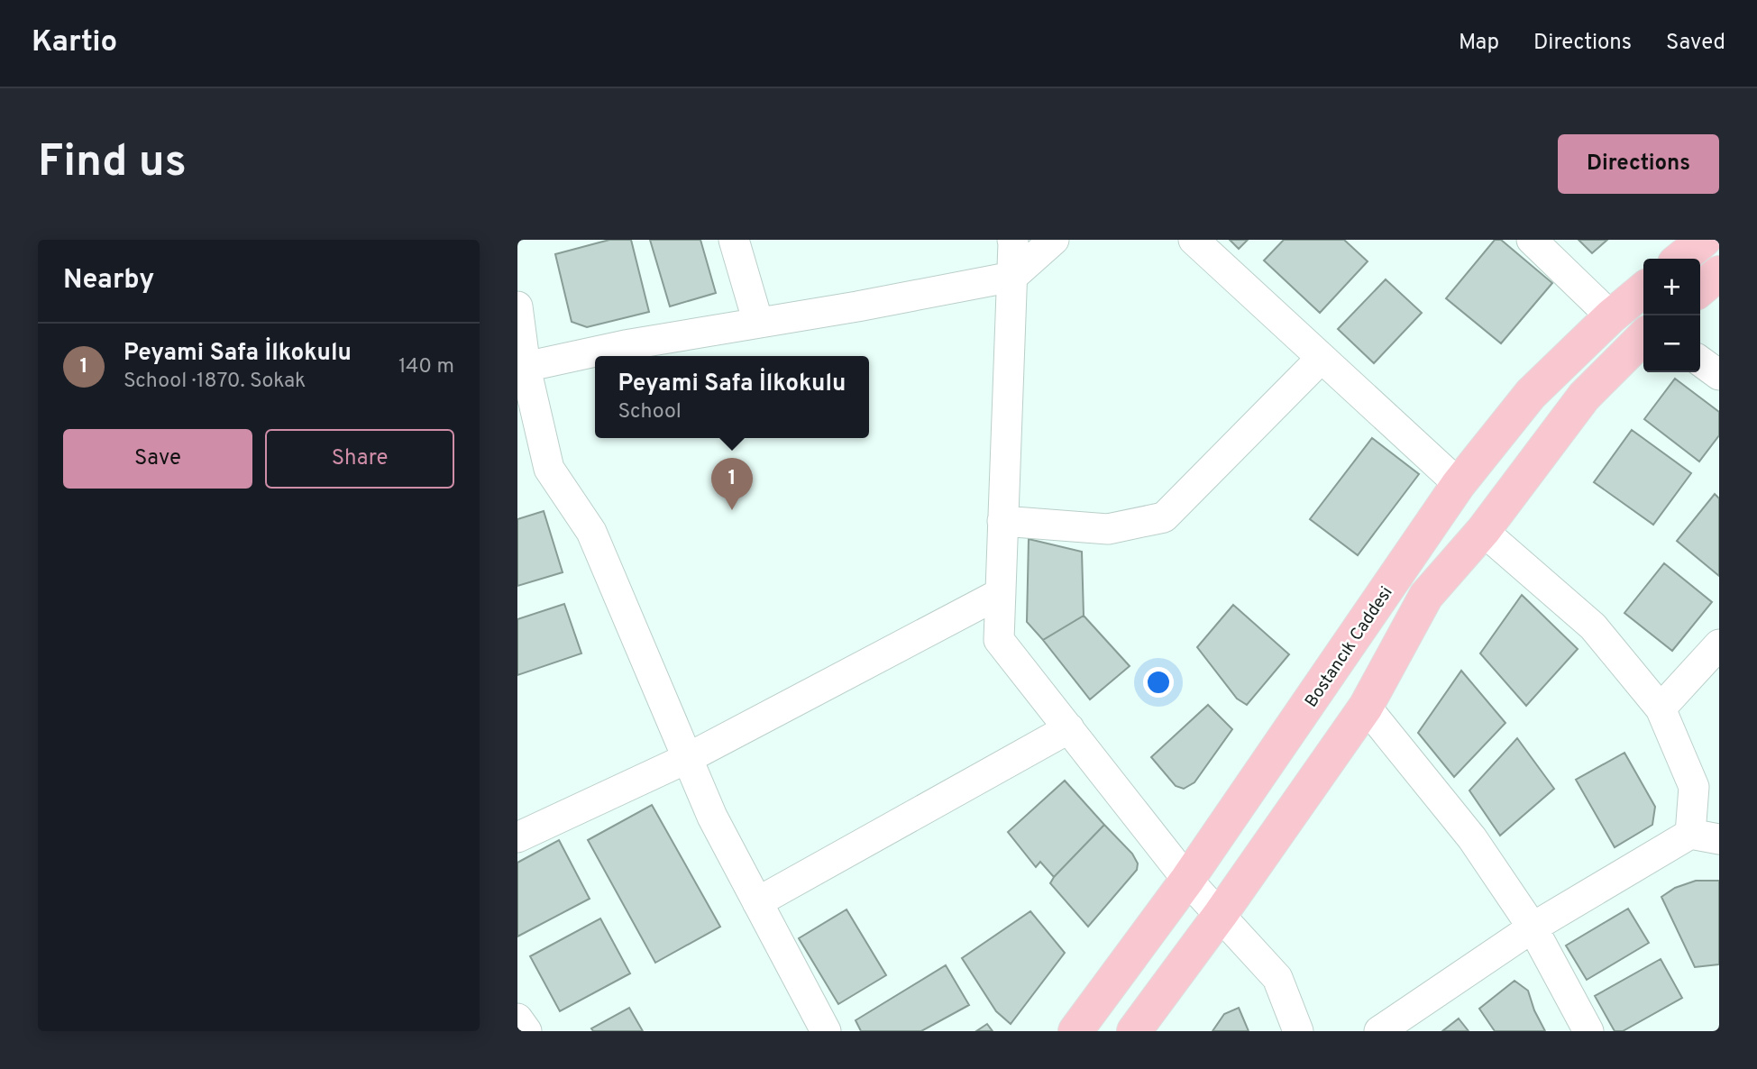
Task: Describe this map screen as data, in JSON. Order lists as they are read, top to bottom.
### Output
{
  "streets": {
    "main road": ["Bostancık Caddesi"]
  },
  "page": {
    "header": "Kartio",
    "nav": ["Map", "Directions", "Saved"],
    "buttons": [
      "Directions",
      ["Save", "Share"]
    ],
    "title": "Find us",
    "heading": "Nearby",
    "map_buttons": ["+", "−"],
    "list": [
      {
        "mark": "1",
        "name": "Peyami Safa İlkokulu",
        "note": "School · 1870. Sokak",
        "value": "140 m"
      }
    ],
    "popup": ["Peyami Safa İlkokulu", "School"],
    "pins": "1"
  }
}
